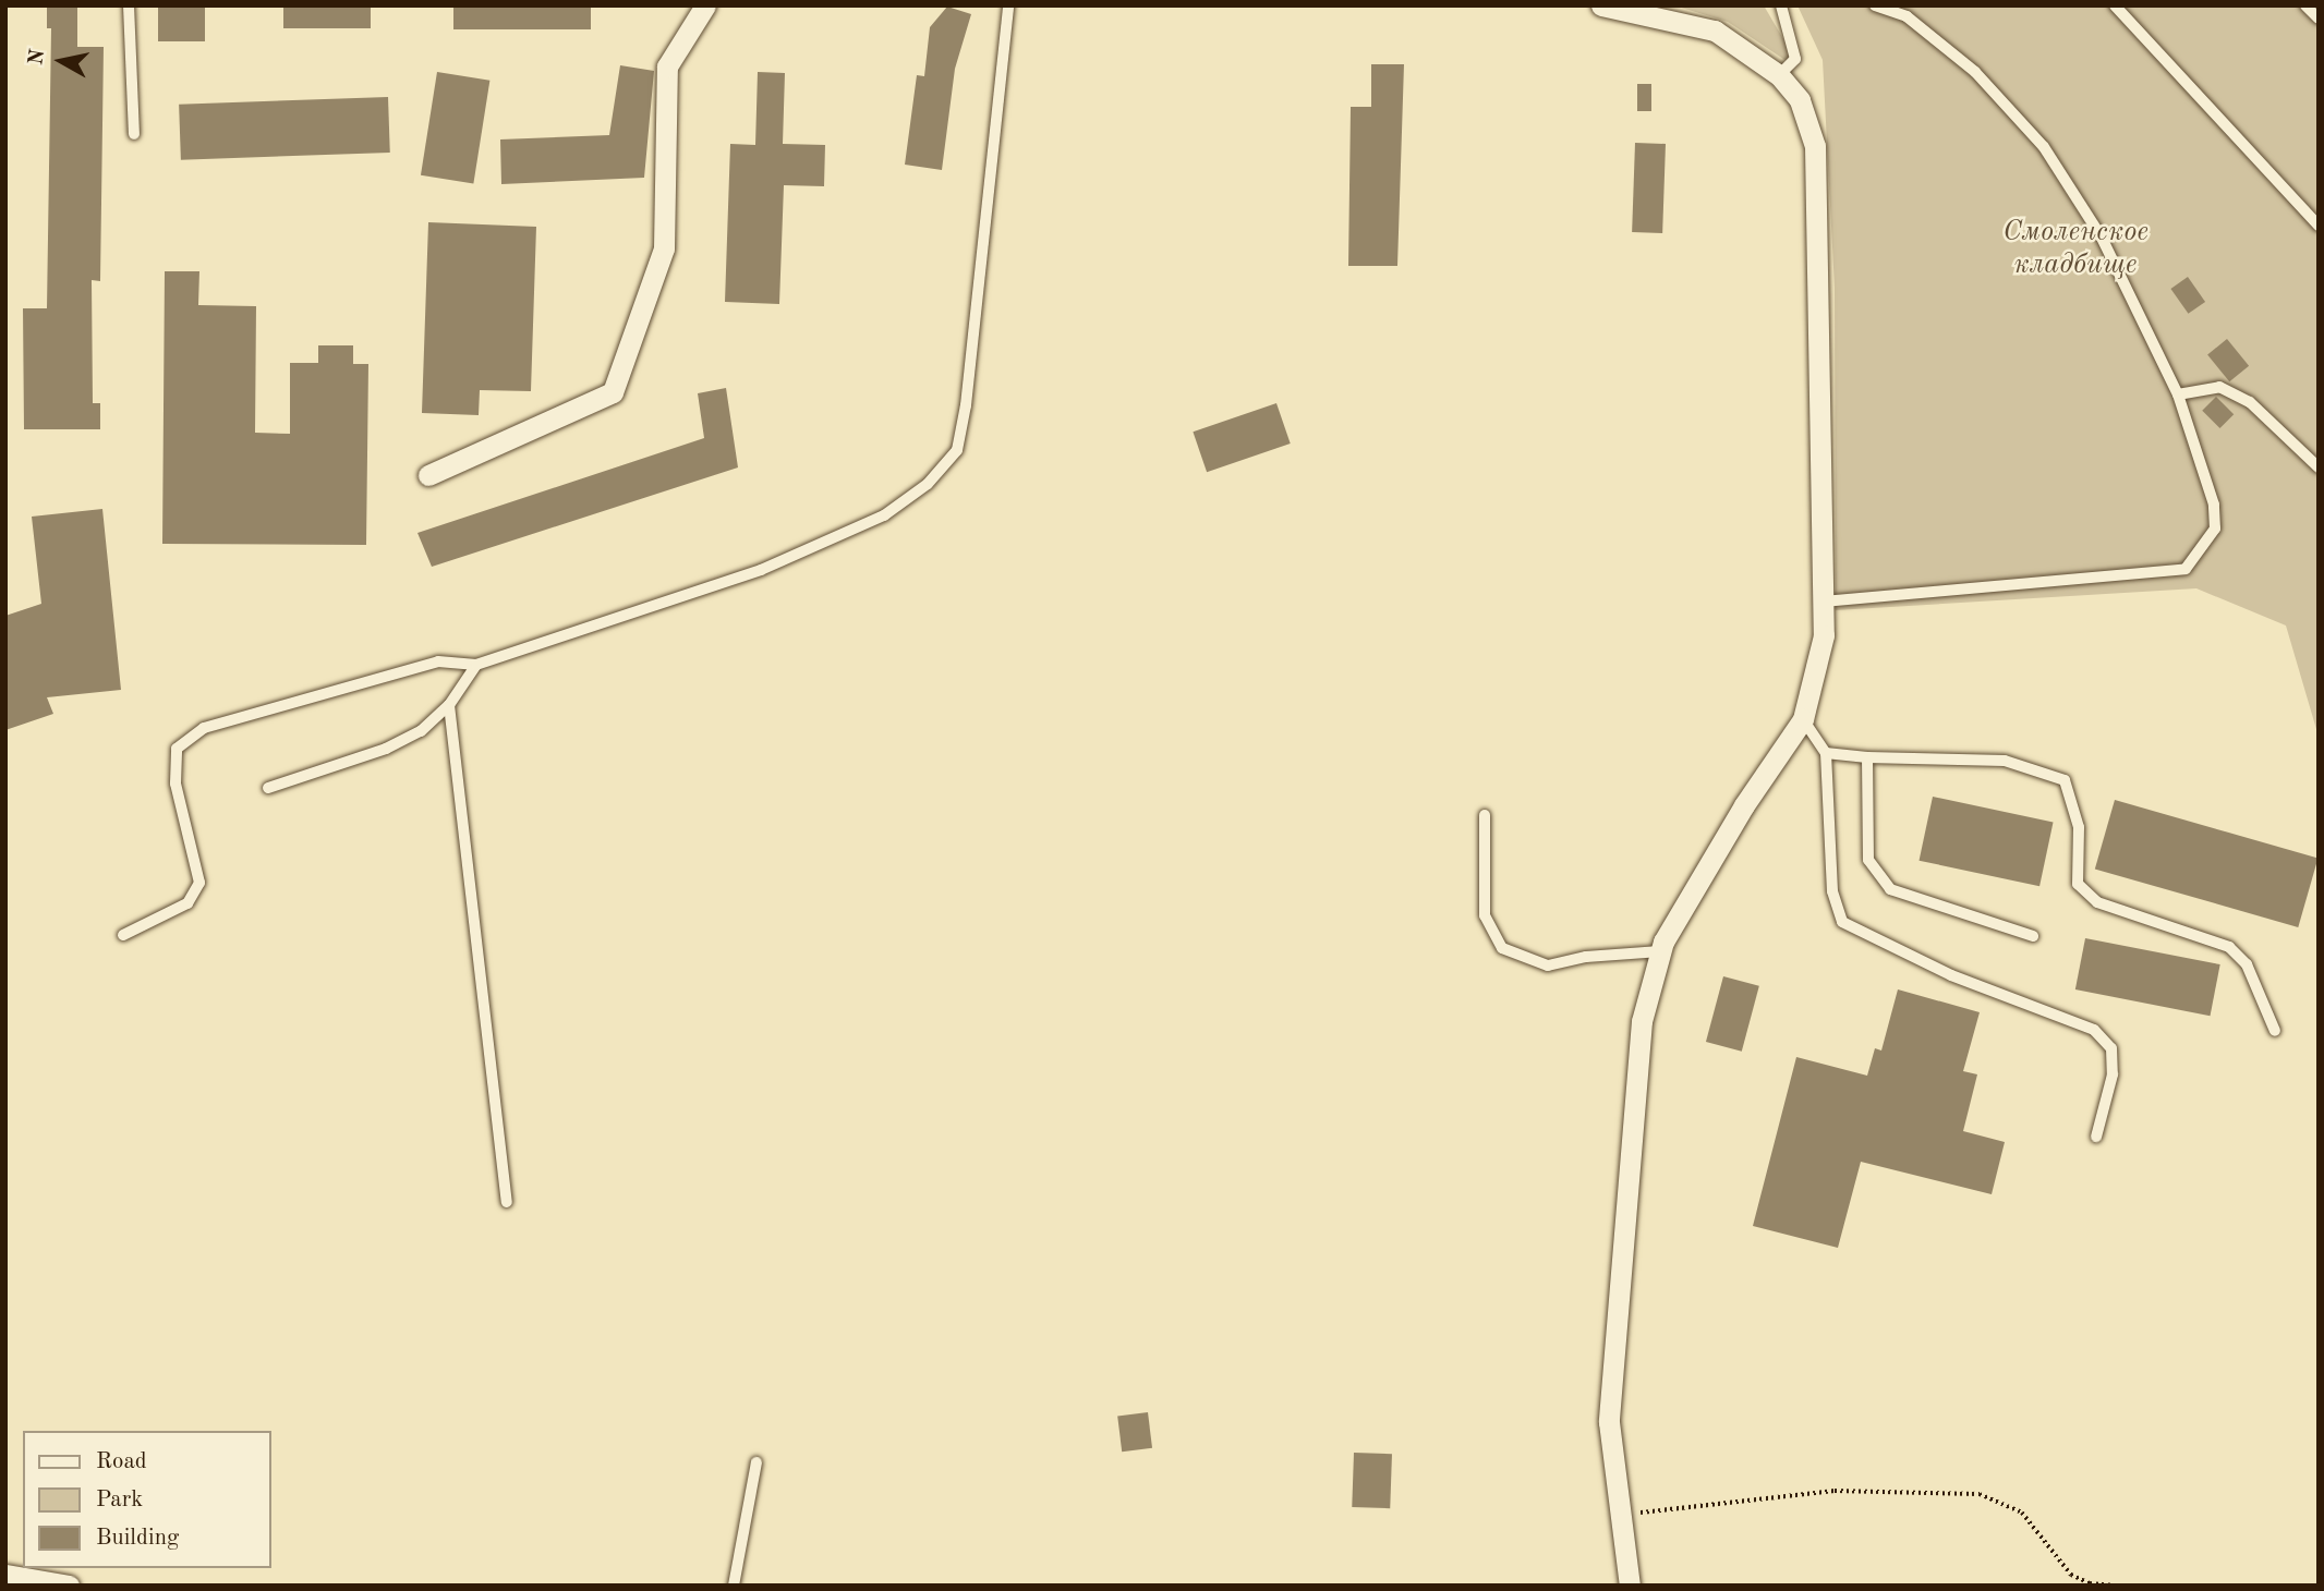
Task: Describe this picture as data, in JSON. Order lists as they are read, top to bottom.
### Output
{
  "parks": ["Смоленское кладбище"],
  "legend": ["Road", "Park", "Building"],
  "north": "left"
}
